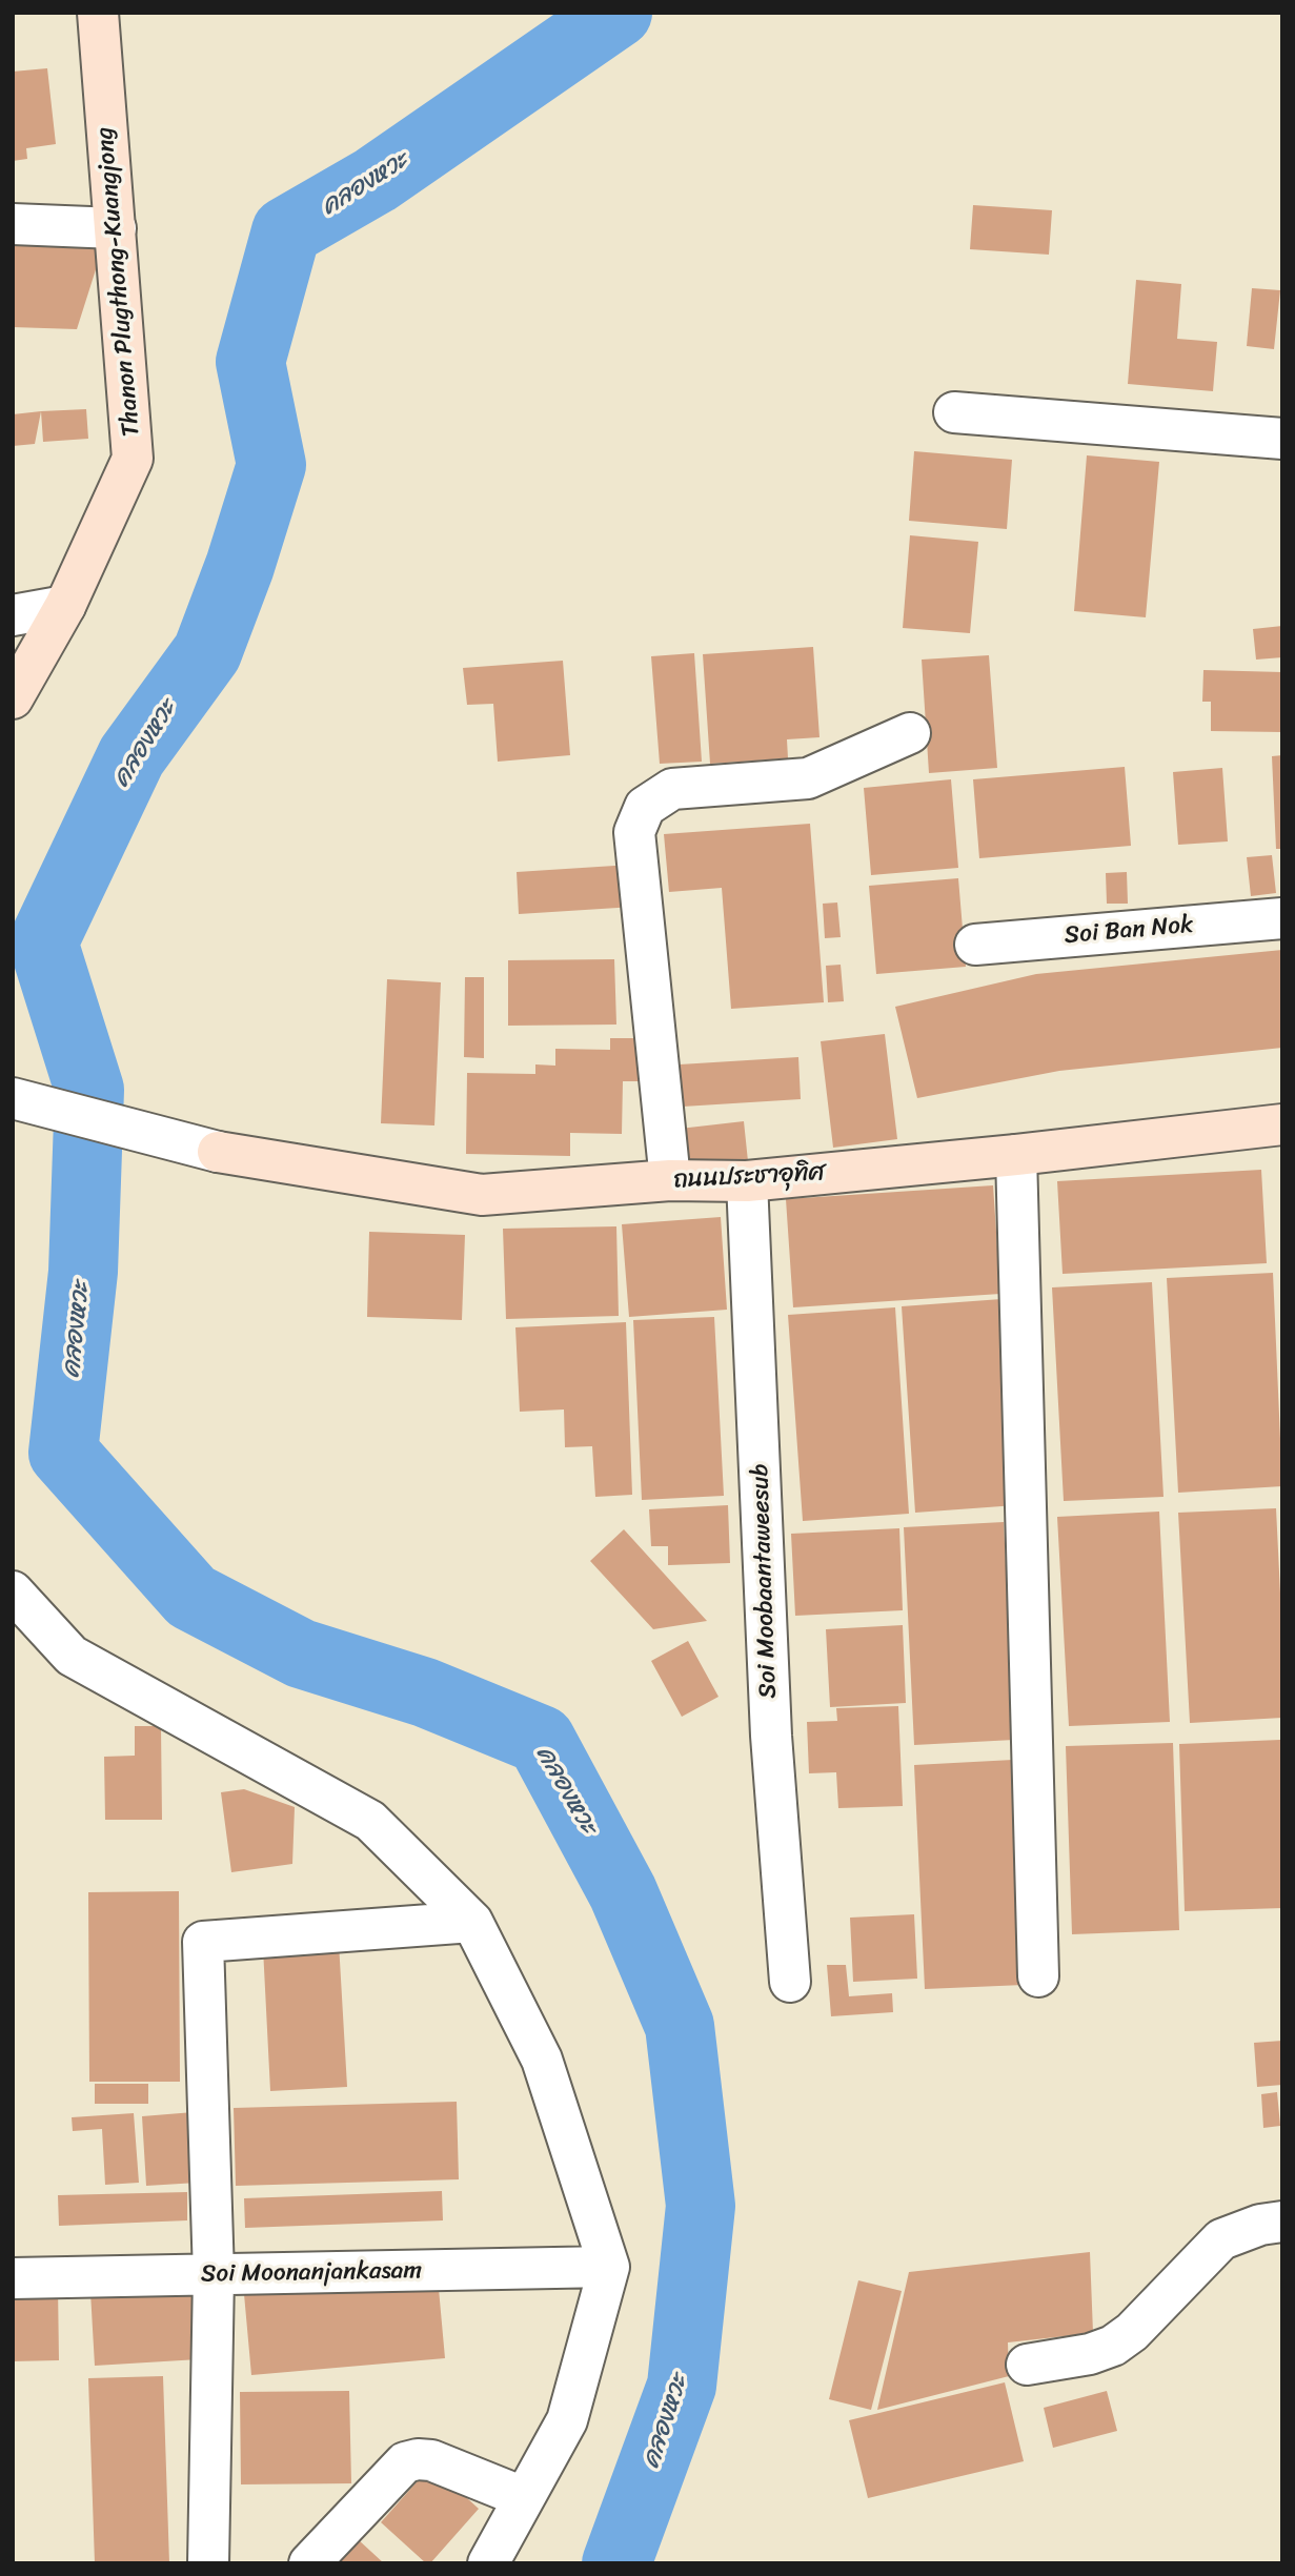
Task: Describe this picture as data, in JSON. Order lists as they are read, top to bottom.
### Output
{
  "streets": {
    "street": [
      "Thanon Plugthong-Kuangjong",
      "Soi Ban Nok",
      "ถนนประชาอุทิศ",
      "Soi Moobaantaweesub",
      "Soi Moonanjankasam"
    ]
  },
  "crossings": [
    ["ถนนประชาอุทิศ", "Soi Moobaantaweesub"]
  ],
  "water": ["คลองหวะ"]
}
